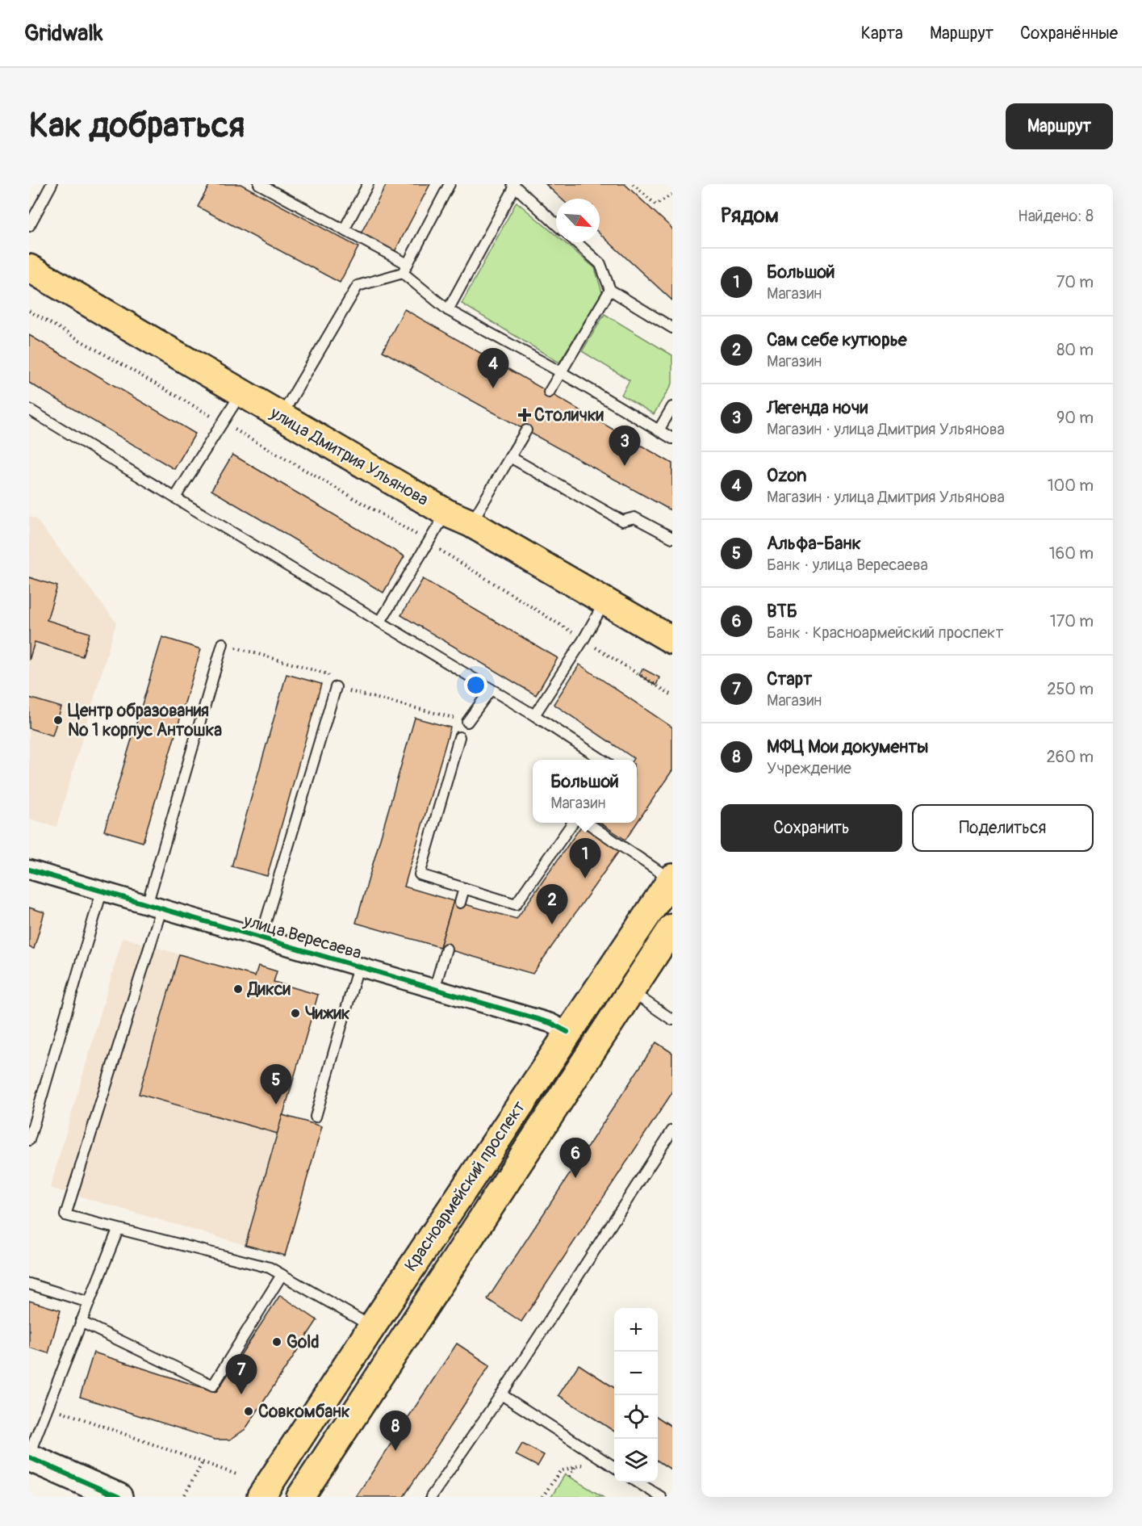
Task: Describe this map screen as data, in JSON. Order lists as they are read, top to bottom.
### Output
{
  "streets": {
    "main road": ["улица Дмитрия Ульянова", "Красноармейский проспект"],
    "street": ["улица Вересаева"]
  },
  "crossings": [
    ["улица Вересаева", "Красноармейский проспект"]
  ],
  "places": {
    "health": ["Столички"],
    "other": [
      "Центр образования № 1 корпус Антошка",
      "Дикси",
      "Чижик",
      "Gold",
      "Совкомбанк"
    ]
  },
  "north": "bottom right",
  "page": {
    "header": "Gridwalk",
    "nav": ["Карта", "Маршрут", "Сохранённые"],
    "buttons": [
      "Маршрут",
      ["Сохранить", "Поделиться"]
    ],
    "title": "Как добраться",
    "heading": ["Рядом", "Найдено: 8"],
    "list": [
      {
        "mark": "1",
        "name": "Большой",
        "note": "Магазин",
        "value": "70 m"
      },
      {
        "mark": "2",
        "name": "Сам себе кутюрье",
        "note": "Магазин",
        "value": "80 m"
      },
      {
        "mark": "3",
        "name": "Легенда ночи",
        "note": "Магазин · улица Дмитрия Ульянова",
        "value": "90 m"
      },
      {
        "mark": "4",
        "name": "Ozon",
        "note": "Магазин · улица Дмитрия Ульянова",
        "value": "100 m"
      },
      {
        "mark": "5",
        "name": "Альфа-Банк",
        "note": "Банк · улица Вересаева",
        "value": "160 m"
      },
      {
        "mark": "6",
        "name": "ВТБ",
        "note": "Банк · Красноармейский проспект",
        "value": "170 m"
      },
      {
        "mark": "7",
        "name": "Старт",
        "note": "Магазин",
        "value": "250 m"
      },
      {
        "mark": "8",
        "name": "МФЦ Мои документы",
        "note": "Учреждение",
        "value": "260 m"
      }
    ],
    "pins": [
      "4",
      "3",
      "1",
      "2",
      "5",
      "6",
      "7",
      "8"
    ],
    "popup": ["Большой", "Магазин"],
    "map_buttons": ["+", "−"]
  }
}
